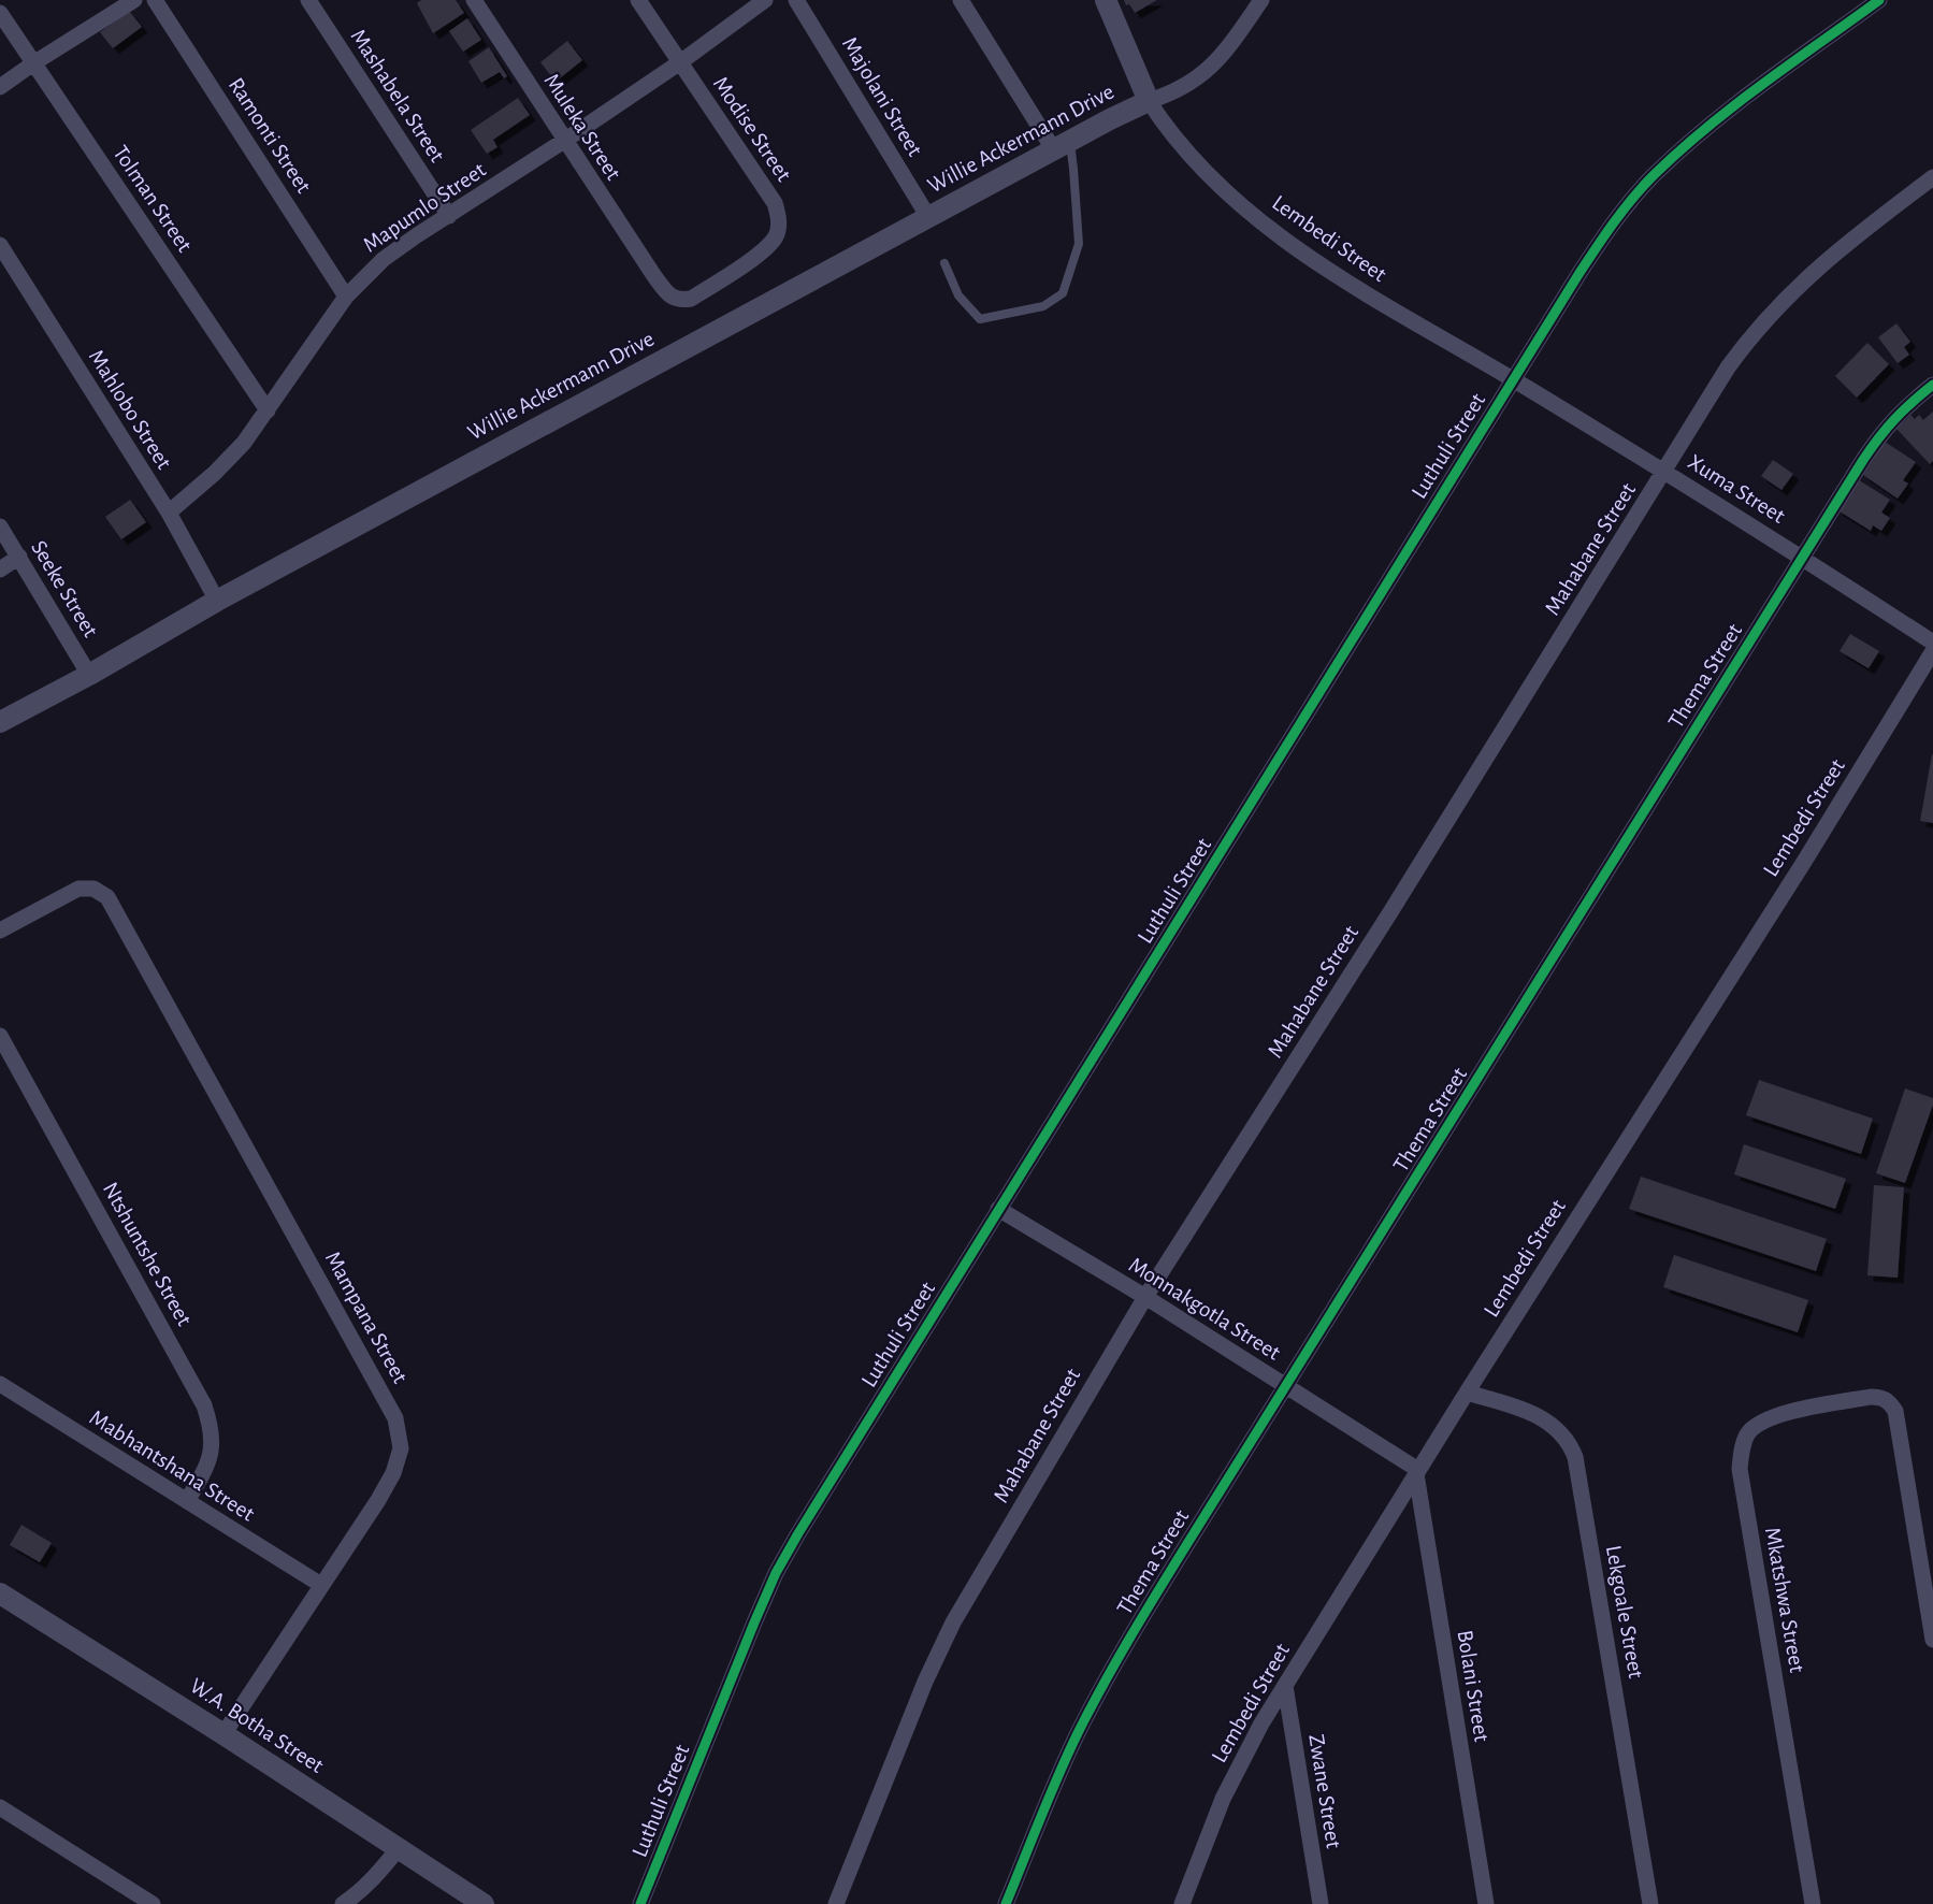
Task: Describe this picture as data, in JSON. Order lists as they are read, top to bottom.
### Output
{
  "streets": {
    "street": [
      "Mashabela Street",
      "Majolani Street",
      "Muleka Street",
      "Modise Street",
      "Ramonti Street",
      "Willie Ackermann Drive",
      "Tolman Street",
      "Mapumlo Street",
      "Lembedi Street",
      "Mahlobo Street",
      "Luthuli Street",
      "Xuma Street",
      "Mahabane Street",
      "Seeke Street",
      "Thema Street",
      "Ntshuntshe Street",
      "Monnakgotla Street",
      "Mampana Street",
      "Mabhantshana Street",
      "Mkatshwa Street",
      "Lekgoale Street",
      "Bolani Street",
      "W.A. Botha Street",
      "Zwane Street"
    ]
  },
  "crossings": [
    ["Mashabela Street", "Mapumlo Street"],
    ["Majolani Street", "Willie Ackermann Drive"],
    ["Muleka Street", "Modise Street"],
    ["Muleka Street", "Mapumlo Street"],
    ["Modise Street", "Mapumlo Street"],
    ["Ramonti Street", "Mapumlo Street"],
    ["Willie Ackermann Drive", "Lembedi Street"],
    ["Willie Ackermann Drive", "Mahlobo Street"],
    ["Willie Ackermann Drive", "Seeke Street"],
    ["Tolman Street", "Mapumlo Street"],
    ["Mapumlo Street", "Mahlobo Street"],
    ["Lembedi Street", "Luthuli Street"],
    ["Lembedi Street", "Xuma Street"],
    ["Lembedi Street", "Monnakgotla Street"],
    ["Lembedi Street", "Lekgoale Street"],
    ["Lembedi Street", "Bolani Street"],
    ["Lembedi Street", "Zwane Street"],
    ["Luthuli Street", "Xuma Street"],
    ["Luthuli Street", "Monnakgotla Street"],
    ["Xuma Street", "Mahabane Street"],
    ["Xuma Street", "Thema Street"],
    ["Mahabane Street", "Monnakgotla Street"],
    ["Thema Street", "Monnakgotla Street"],
    ["Ntshuntshe Street", "Mabhantshana Street"],
    ["Monnakgotla Street", "Bolani Street"],
    ["Mampana Street", "Mabhantshana Street"],
    ["Mampana Street", "W.A. Botha Street"]
  ]
}
